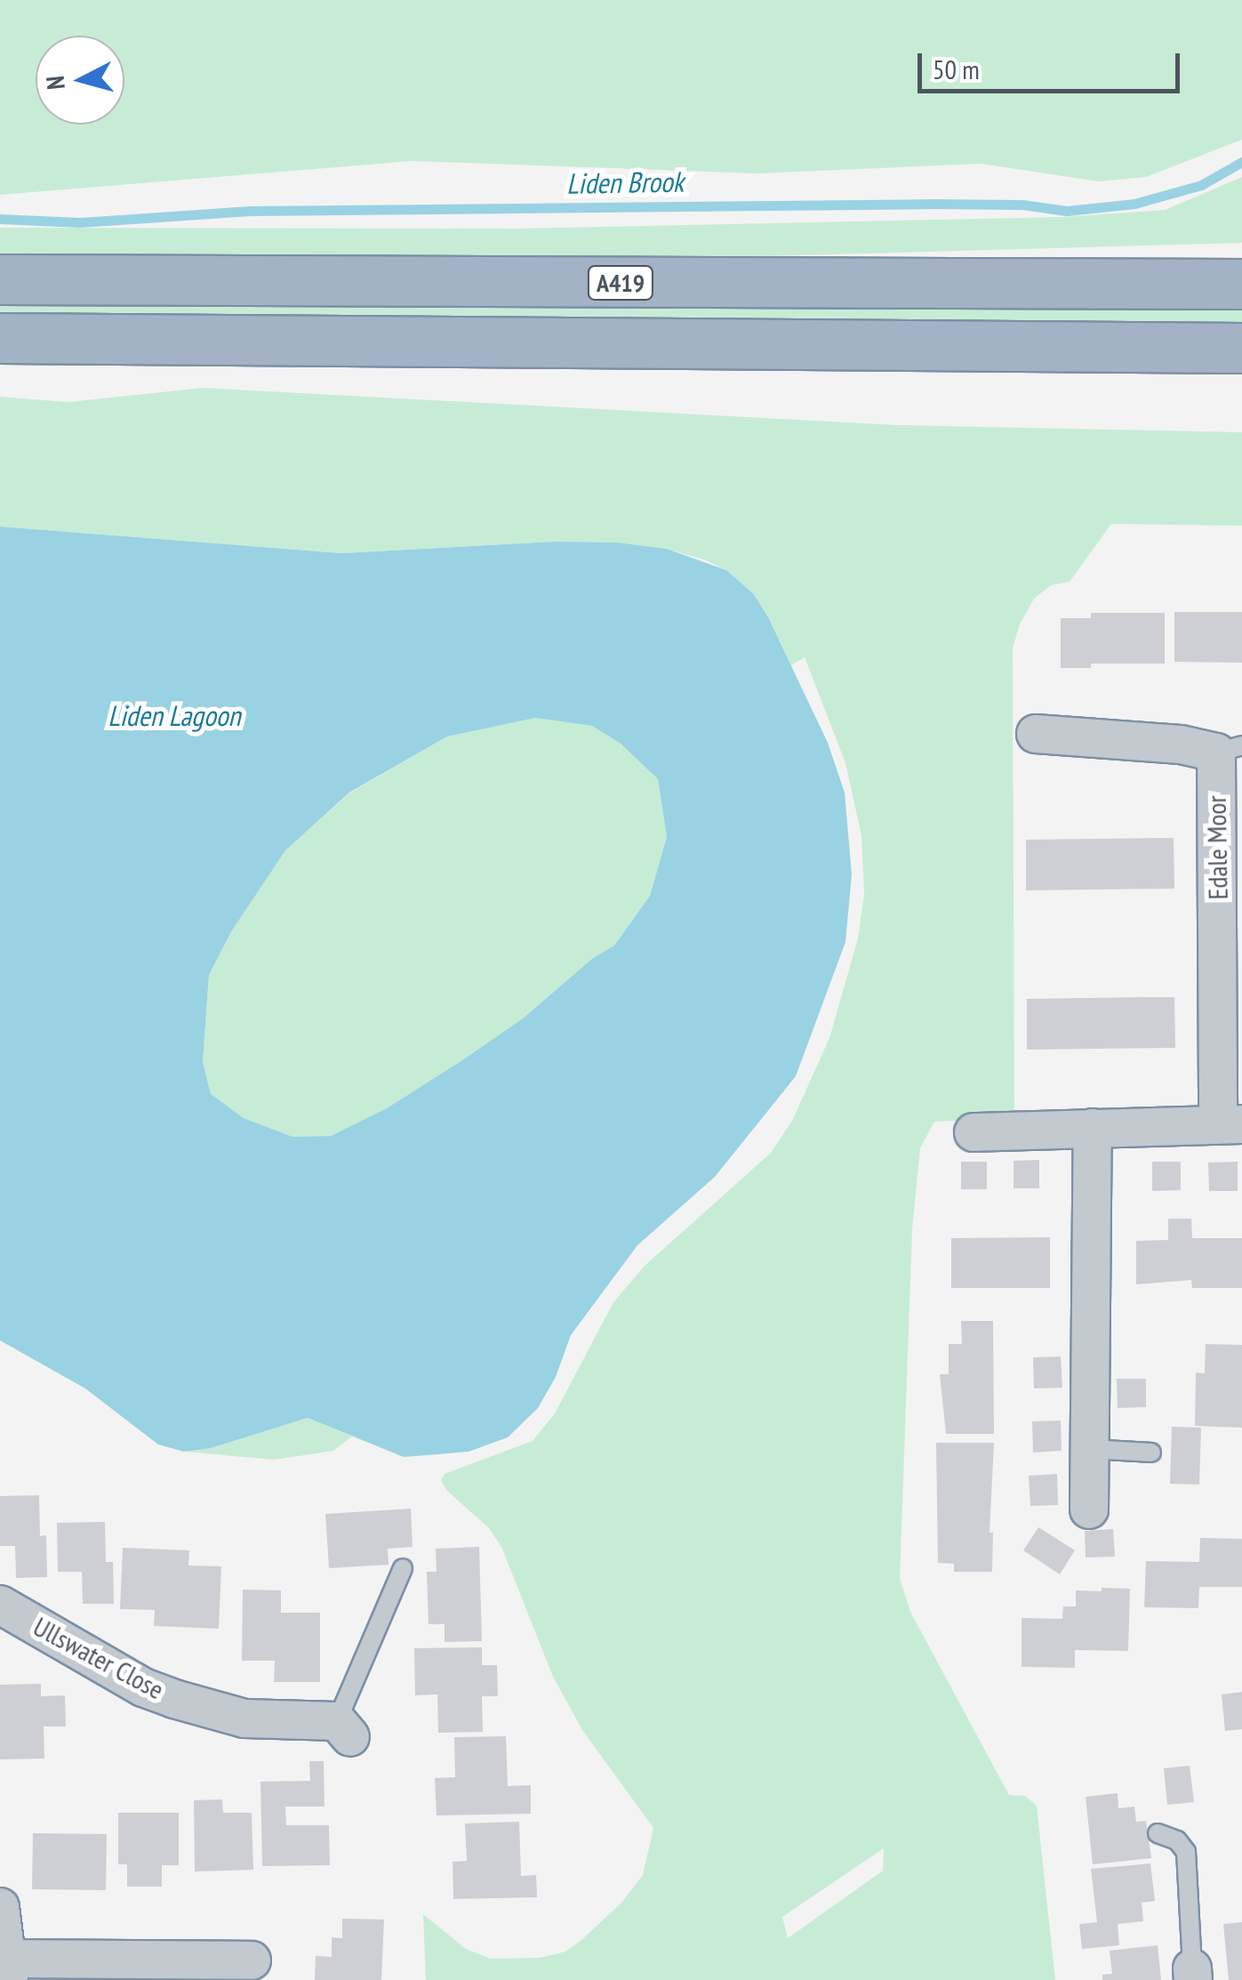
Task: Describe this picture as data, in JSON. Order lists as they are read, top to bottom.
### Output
{
  "streets": {
    "highway": ["A419"],
    "street": ["Edale Moor", "Ullswater Close"]
  },
  "water": ["Liden Brook", "Liden Lagoon"],
  "scale_bar": "50 m",
  "north": "left"
}
